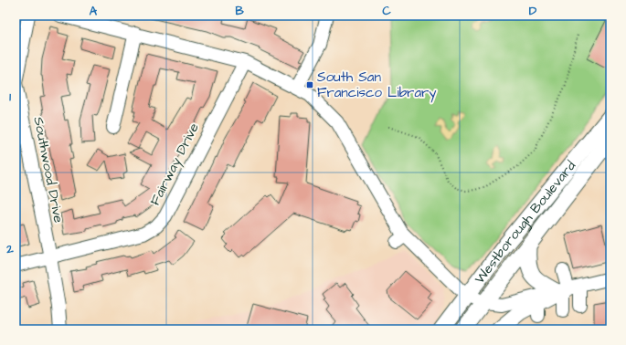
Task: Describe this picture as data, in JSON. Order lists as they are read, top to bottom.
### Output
{
  "streets": {
    "main road": ["Westborough Boulevard"],
    "street": ["Fairway Drive", "Southwood Drive"]
  },
  "crossings": [
    ["Fairway Drive", "Southwood Drive"]
  ],
  "places": {
    "transit": ["South San Francisco Library"]
  },
  "grid": {
    "columns": [
      "A",
      "B",
      "C",
      "D"
    ],
    "rows": ["1", "2"]
  }
}
